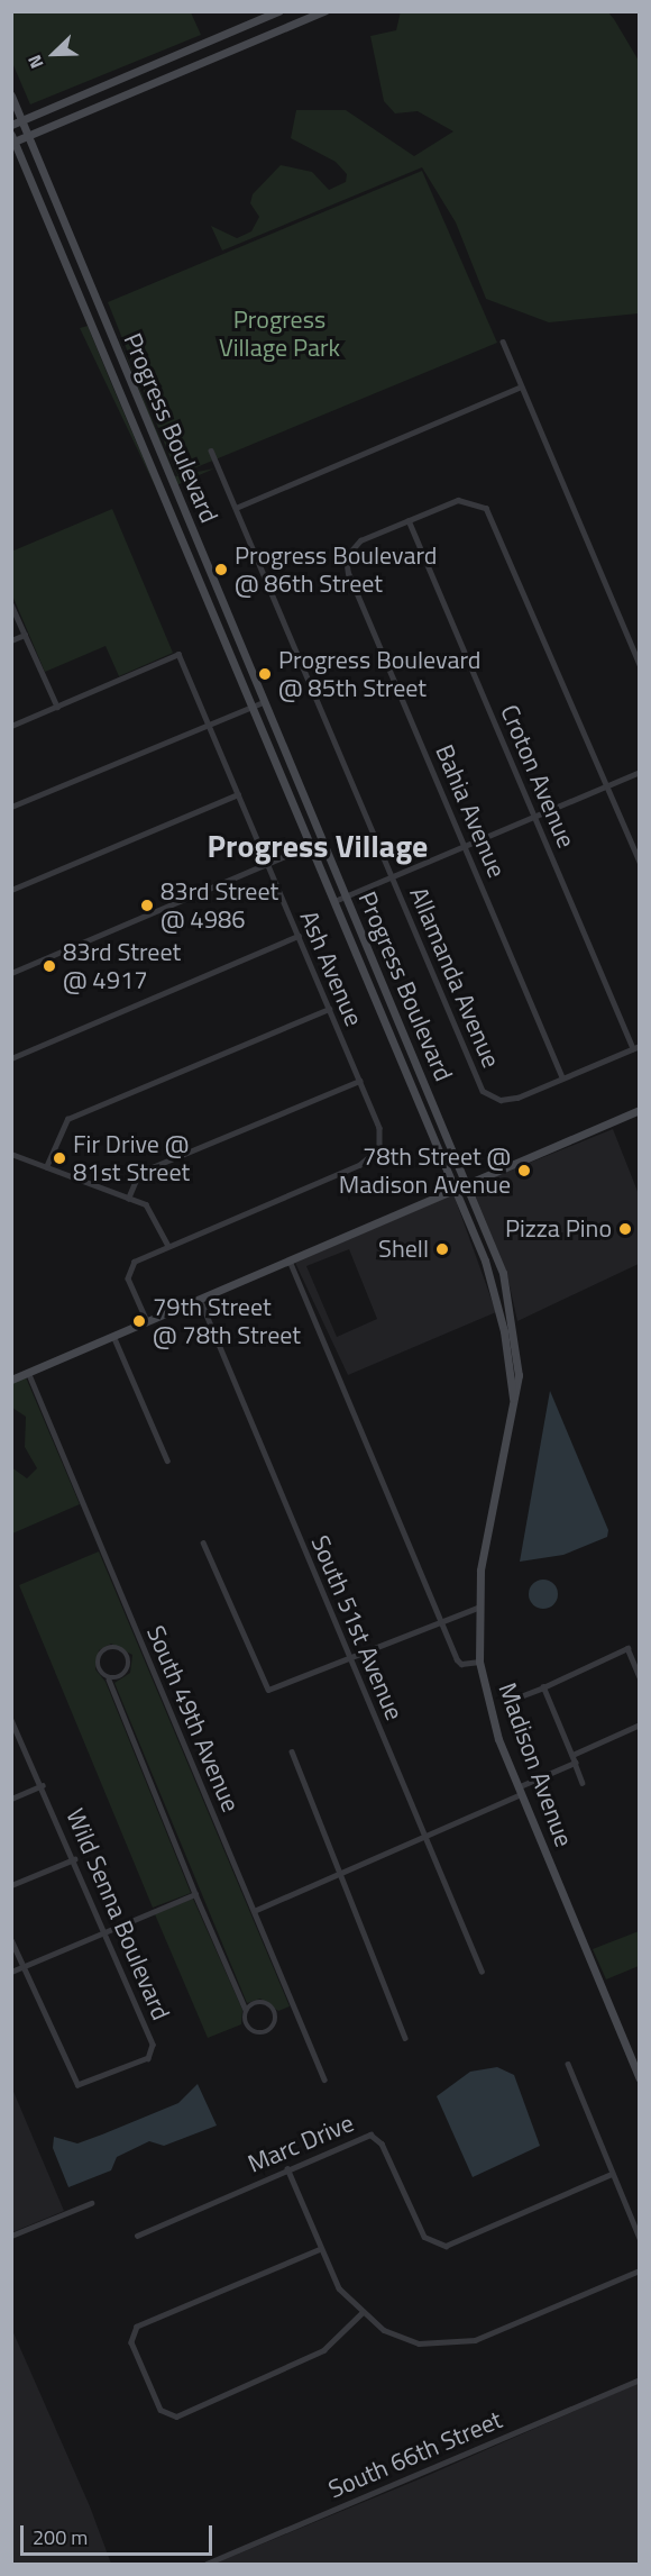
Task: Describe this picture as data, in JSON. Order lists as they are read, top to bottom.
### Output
{
  "streets": {
    "main road": ["Progress Boulevard", "Madison Avenue"],
    "street": [
      "Croton Avenue",
      "Bahia Avenue",
      "Ash Avenue",
      "Allamanda Avenue",
      "South 51st Avenue",
      "South 49th Avenue",
      "Wild Senna Boulevard",
      "Marc Drive",
      "South 66th Street"
    ]
  },
  "crossings": [
    ["Progress Boulevard", "Madison Avenue"],
    ["Croton Avenue", "Bahia Avenue"],
    ["Bahia Avenue", "Allamanda Avenue"]
  ],
  "districts": ["Progress Village"],
  "parks": ["Progress Village Park"],
  "places": [
    "Progress Boulevard @ 86th Street",
    "Progress Boulevard @ 85th Street",
    "83rd Street @ 4986",
    "83rd Street @ 4917",
    "Fir Drive @ 81st Street",
    "78th Street @ Madison Avenue",
    "Pizza Pino",
    "Shell",
    "79th Street @ 78th Street"
  ],
  "scale_bar": "200 m",
  "north": "bottom left"
}
